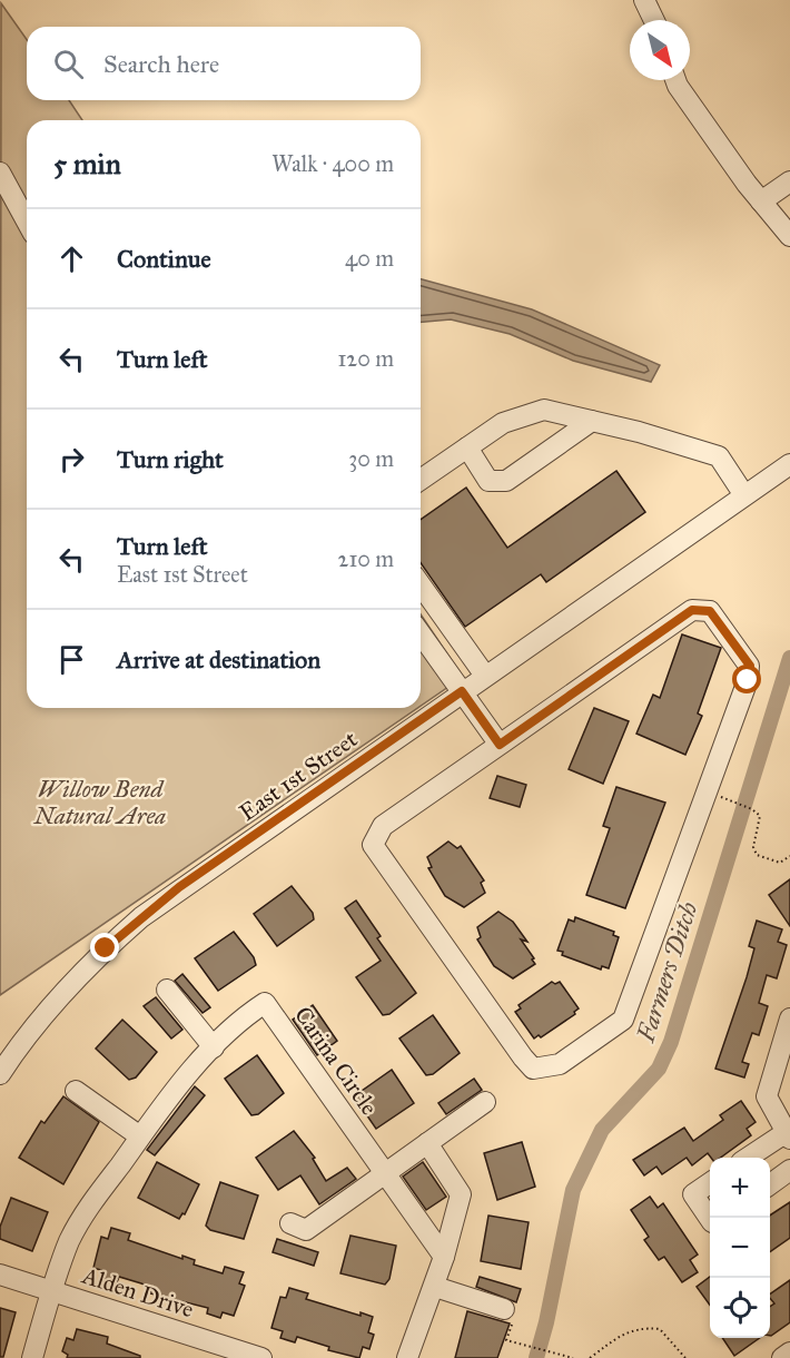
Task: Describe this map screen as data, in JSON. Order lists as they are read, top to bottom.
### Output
{
  "streets": {
    "street": ["East 1st Street", "Carina Circle", "Alden Drive"]
  },
  "crossings": [
    ["Carina Circle", "Alden Drive"]
  ],
  "water": ["Farmers Ditch"],
  "parks": ["Willow Bend Natural Area"],
  "north": "bottom right",
  "page": {
    "search": "Search here",
    "heading": ["5 min", "Walk · 400 m"],
    "list": [
      ["Continue", "40 m"],
      ["Turn left", "120 m"],
      ["Turn right", "30 m"],
      ["Turn left", "East 1st Street", "210 m"],
      "Arrive at destination"
    ],
    "map_buttons": ["+", "−"]
  }
}
